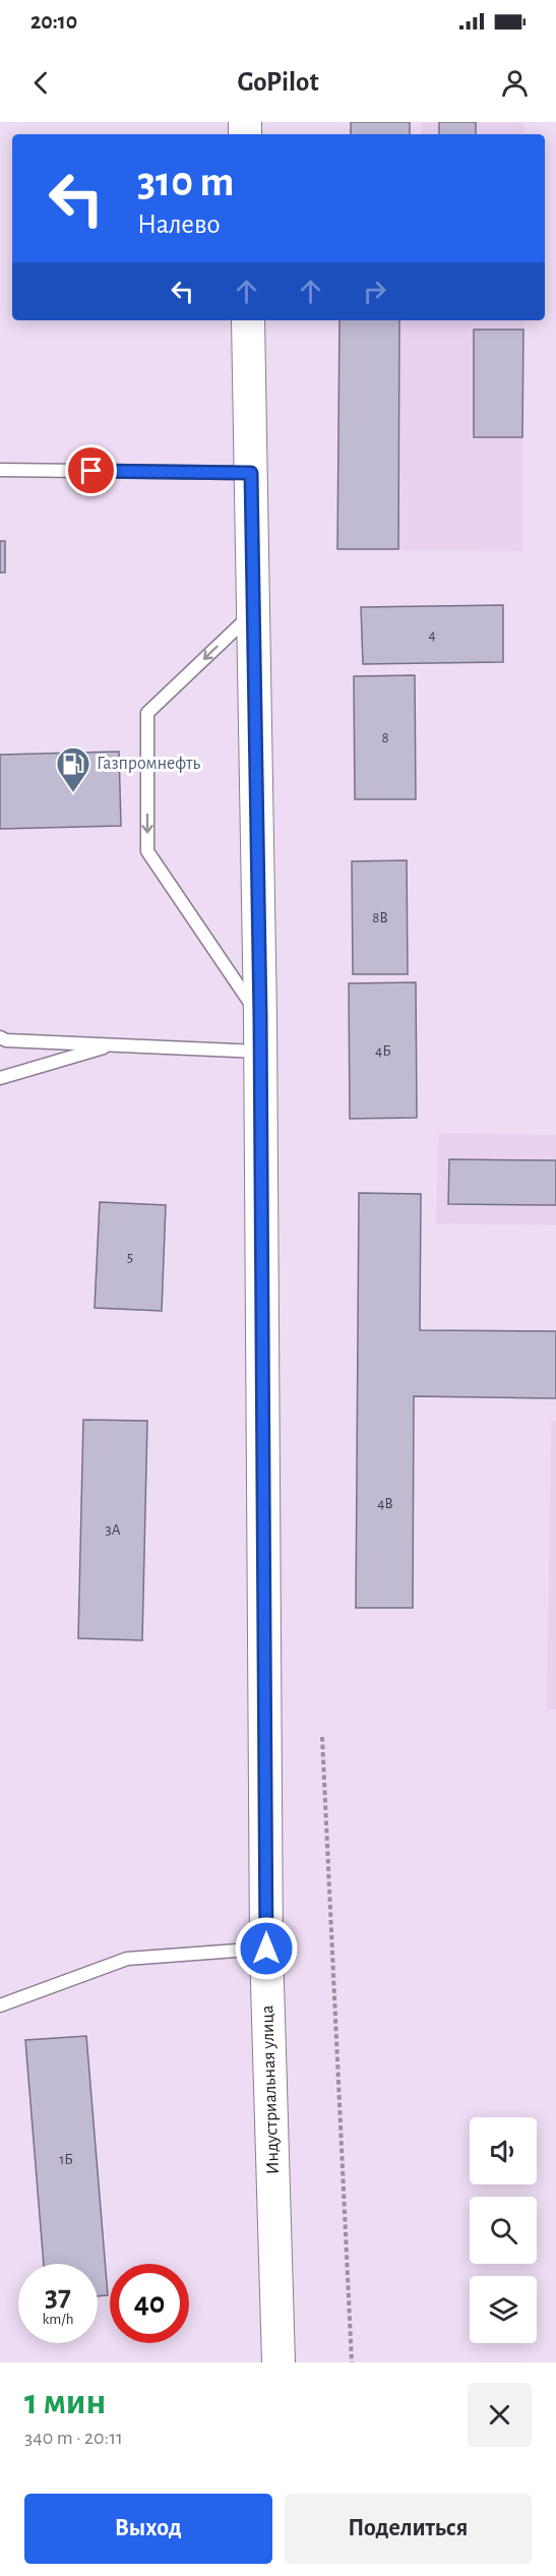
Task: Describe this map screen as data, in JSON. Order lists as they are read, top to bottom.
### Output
{
  "streets": {
    "street": ["Индустриальная улица"]
  },
  "places": {
    "fuel station": ["Газпромнефть"]
  },
  "house_numbers": [
    "4",
    "8",
    "8В",
    "4Б",
    "5",
    "4В",
    "3А",
    "1Б"
  ],
  "page": {
    "status": "20:10",
    "header": "GoPilot",
    "turn": ["310 m", "Налево"],
    "speed": "37 km/h",
    "limit": "40",
    "heading": ["1 мин", "340 m · 20:11"],
    "buttons": ["Выход", "Поделиться"]
  }
}
